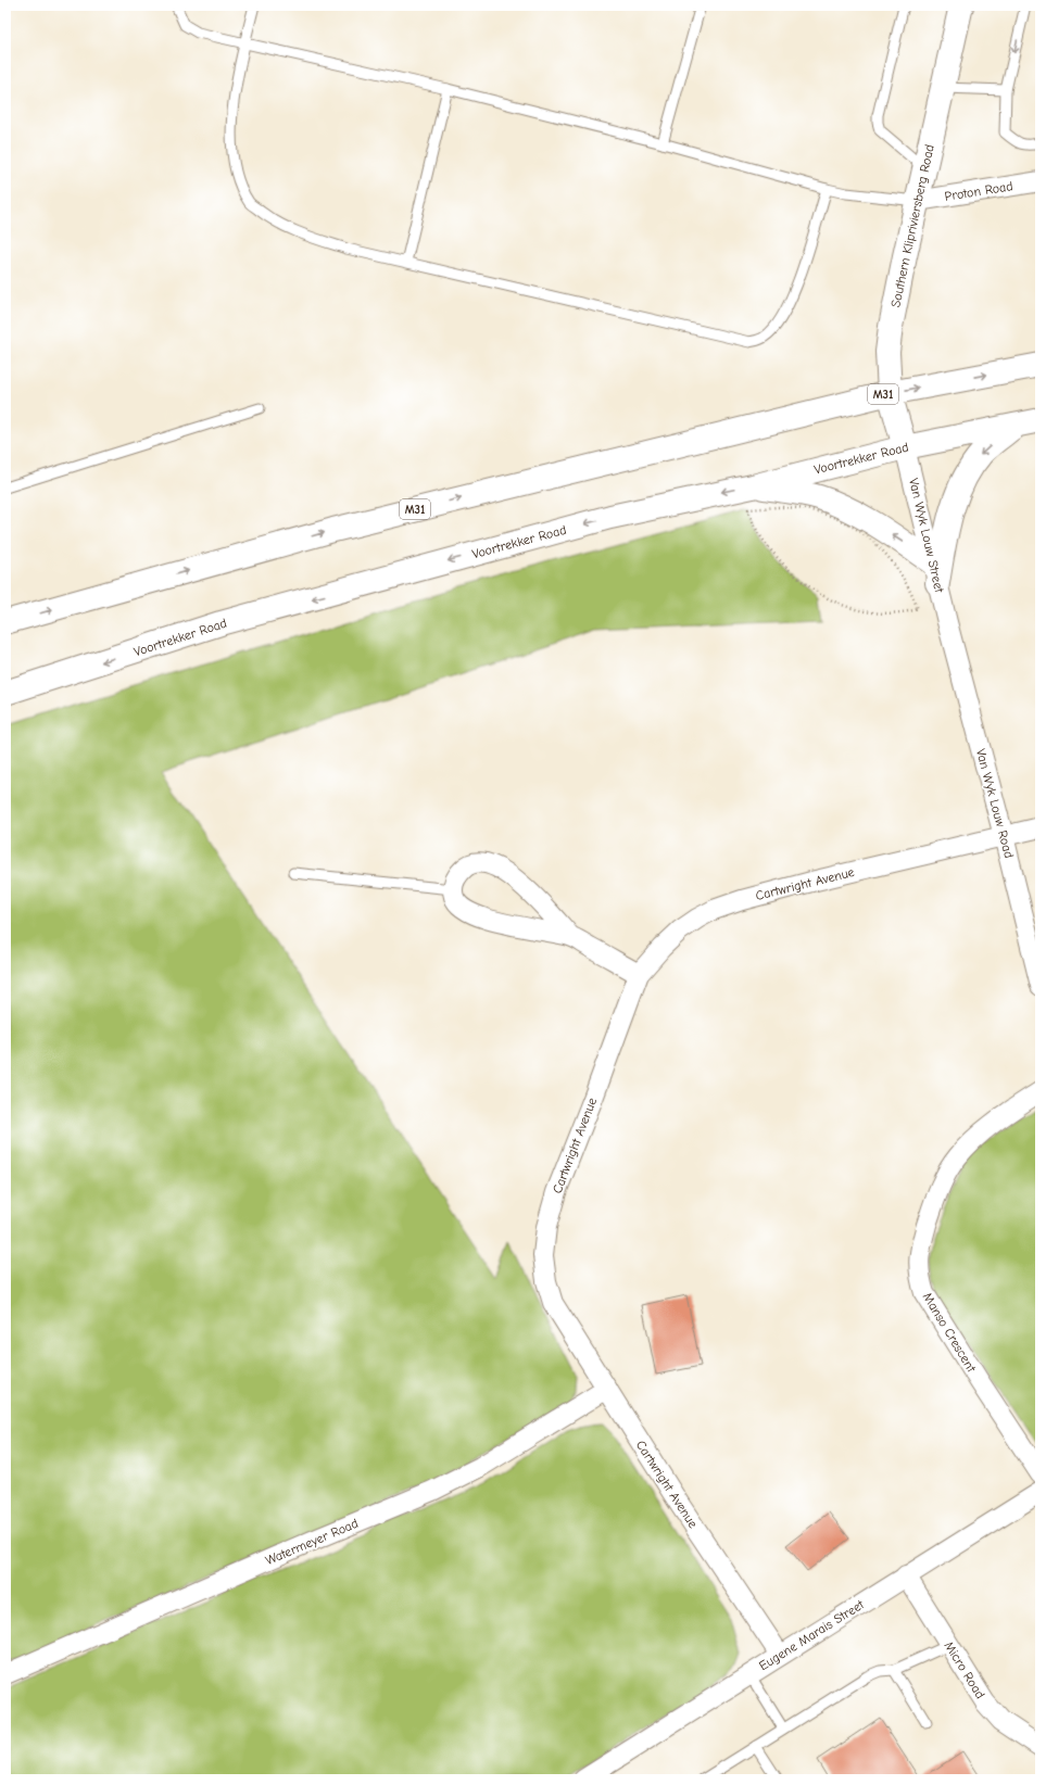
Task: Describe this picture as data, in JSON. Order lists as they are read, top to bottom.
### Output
{
  "streets": {
    "main road": ["Southern Klipriviersberg Road", "M31", "Voortrekker Road"],
    "street": [
      "Proton Road",
      "Van Wyk Louw Street",
      "Van Wyk Louw Road",
      "Cartwright Avenue",
      "Manso Crescent",
      "Watermeyer Road",
      "Eugene Marais Street",
      "Micro Road"
    ]
  },
  "crossings": [
    ["Proton Road", "Southern Klipriviersberg Road"],
    ["Southern Klipriviersberg Road", "M31"],
    ["Southern Klipriviersberg Road", "Voortrekker Road"],
    ["Southern Klipriviersberg Road", "Van Wyk Louw Street"],
    ["Voortrekker Road", "Van Wyk Louw Street"],
    ["Van Wyk Louw Street", "Van Wyk Louw Road"],
    ["Van Wyk Louw Road", "Cartwright Avenue"],
    ["Cartwright Avenue", "Watermeyer Road"],
    ["Cartwright Avenue", "Eugene Marais Street"],
    ["Eugene Marais Street", "Micro Road"]
  ]
}
